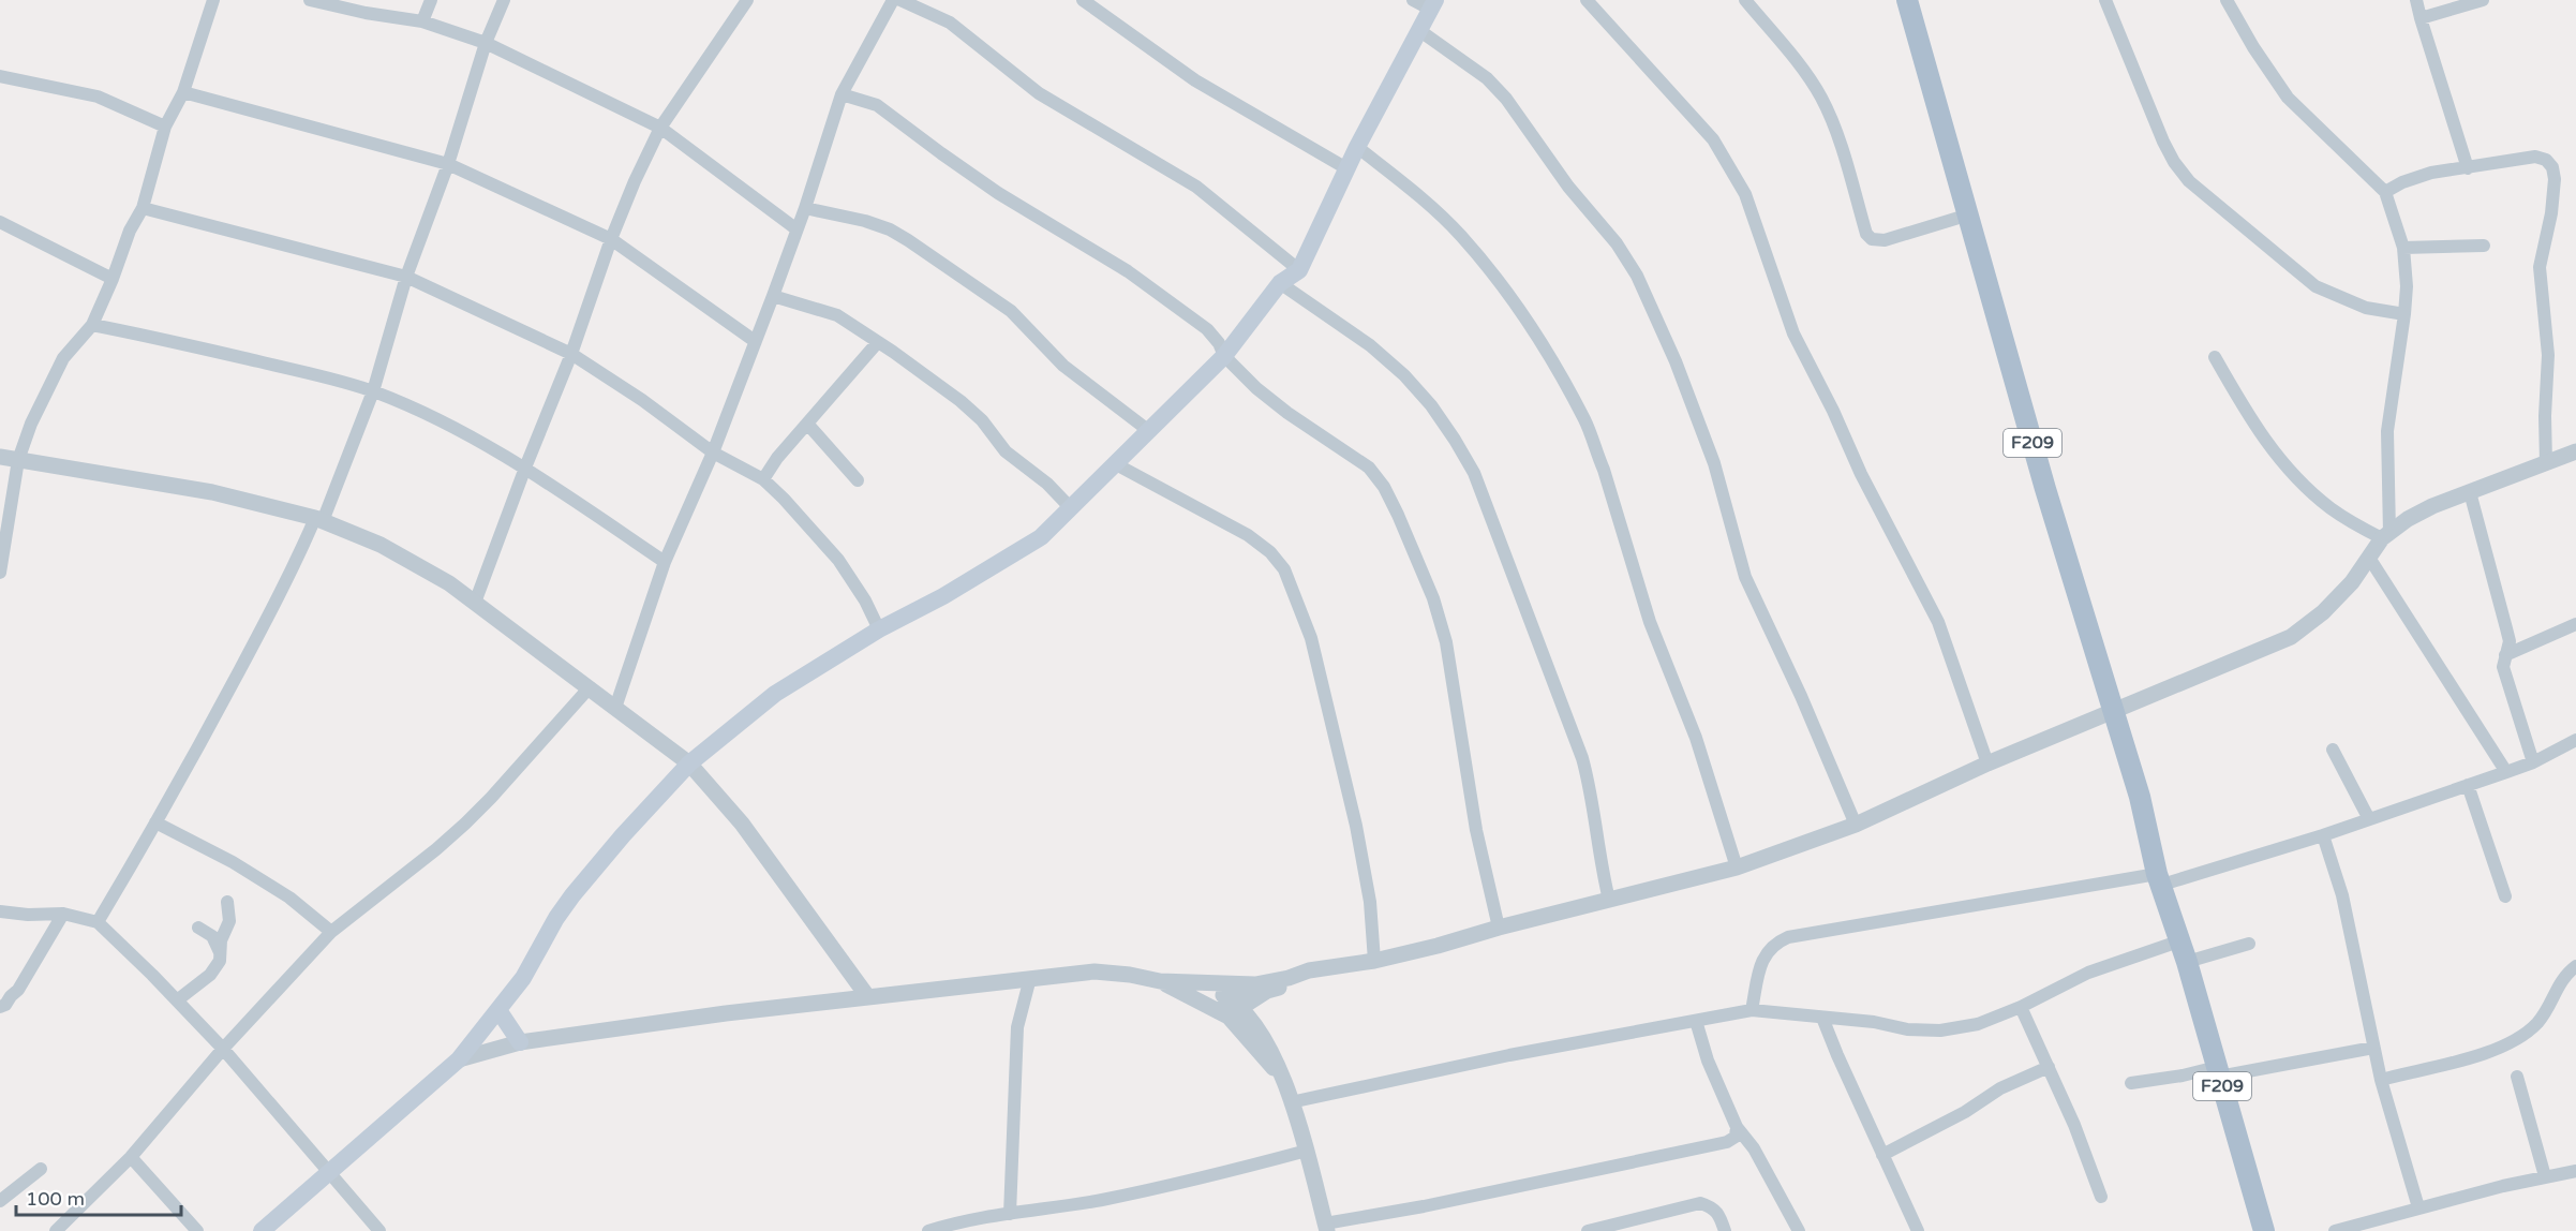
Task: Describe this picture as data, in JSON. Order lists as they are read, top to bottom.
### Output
{
  "streets": {
    "main road": ["F209"]
  },
  "scale_bar": "100 m"
}
